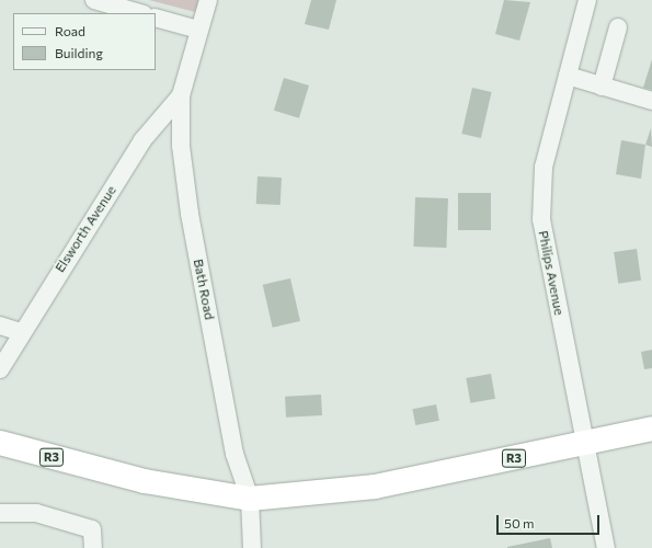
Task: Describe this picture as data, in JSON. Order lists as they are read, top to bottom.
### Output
{
  "streets": {
    "highway": ["R3"],
    "street": ["Elsworth Avenue", "Philips Avenue", "Bath Road"]
  },
  "crossings": [
    ["Elsworth Avenue", "Bath Road"],
    ["Philips Avenue", "R3"],
    ["Bath Road", "R3"]
  ],
  "legend": ["Road", "Building"],
  "scale_bar": "50 m"
}
